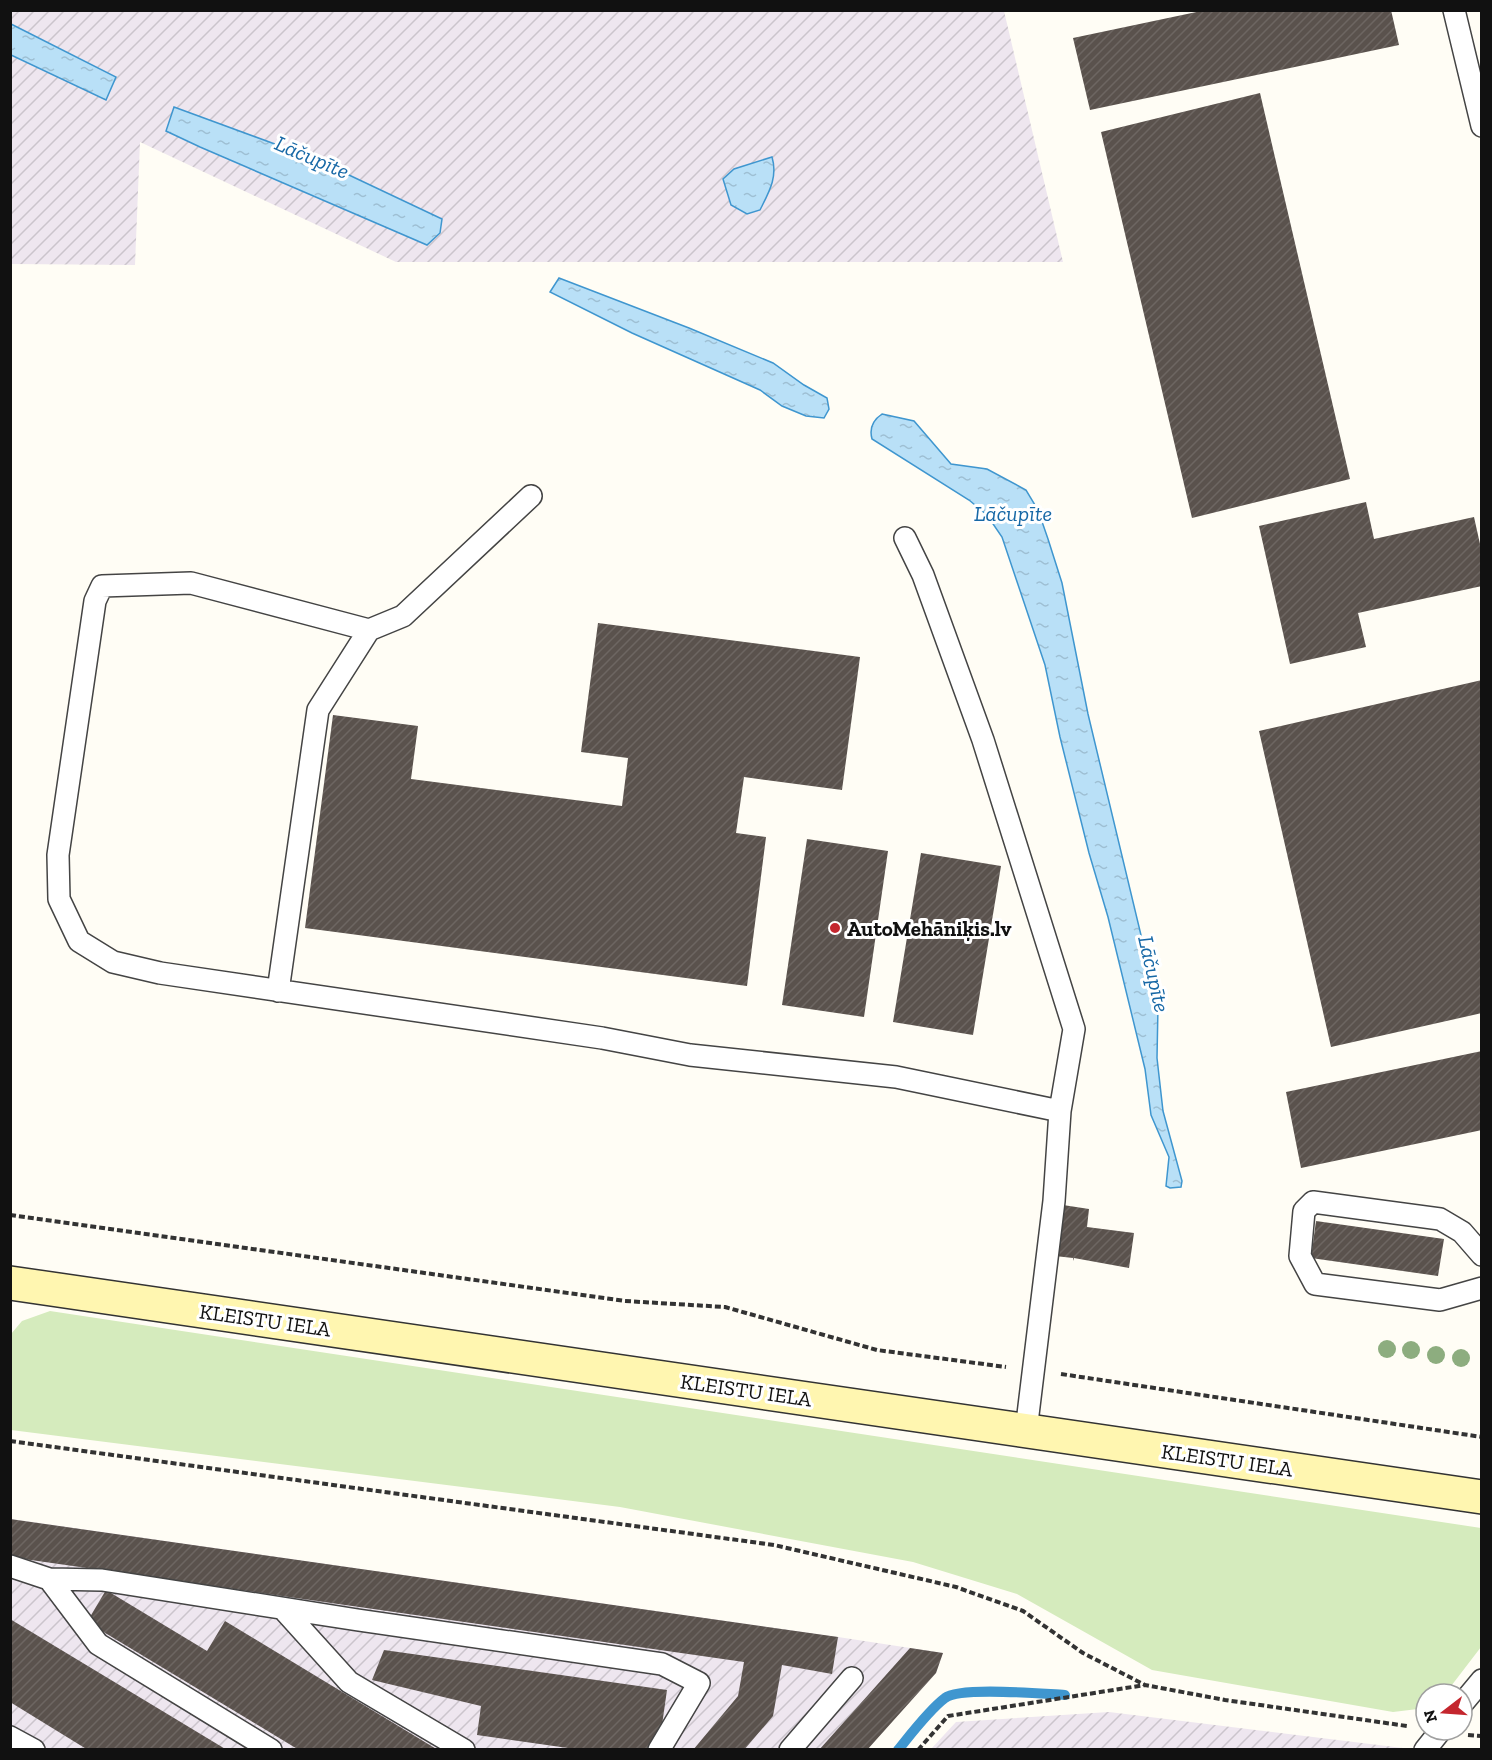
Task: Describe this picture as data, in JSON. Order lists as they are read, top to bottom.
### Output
{
  "streets": {
    "main road": ["KLEISTU IELA"]
  },
  "water": ["Lāčupīte"],
  "places": ["AutoMehāniķis.lv"],
  "north": "left"
}
